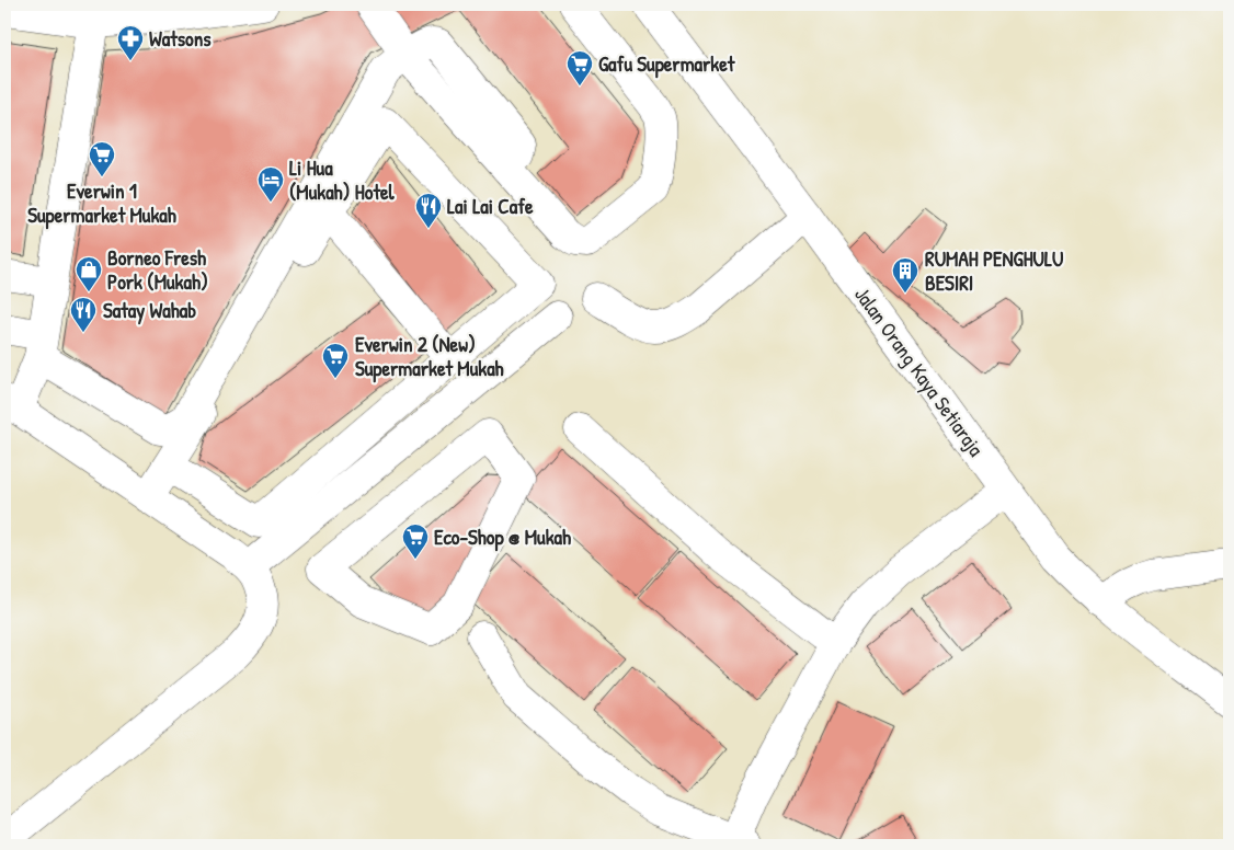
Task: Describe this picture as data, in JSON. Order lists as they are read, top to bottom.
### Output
{
  "streets": {
    "street": ["Jalan Orang Kaya Setiaraja"]
  },
  "places": {
    "pharmacy": ["Watsons"],
    "supermarket": [
      "Gafu Supermarket",
      "Everwin 1 Supermarket Mukah",
      "Everwin 2 (New) Supermarket Mukah",
      "Eco-Shop @ Mukah"
    ],
    "hotel": ["Li Hua (Mukah) Hotel"],
    "restaurant": ["Lai Lai Cafe", "Satay Wahab"],
    "shop": ["Borneo Fresh Pork (Mukah)"],
    "building": ["RUMAH PENGHULU BESIRI"]
  }
}
